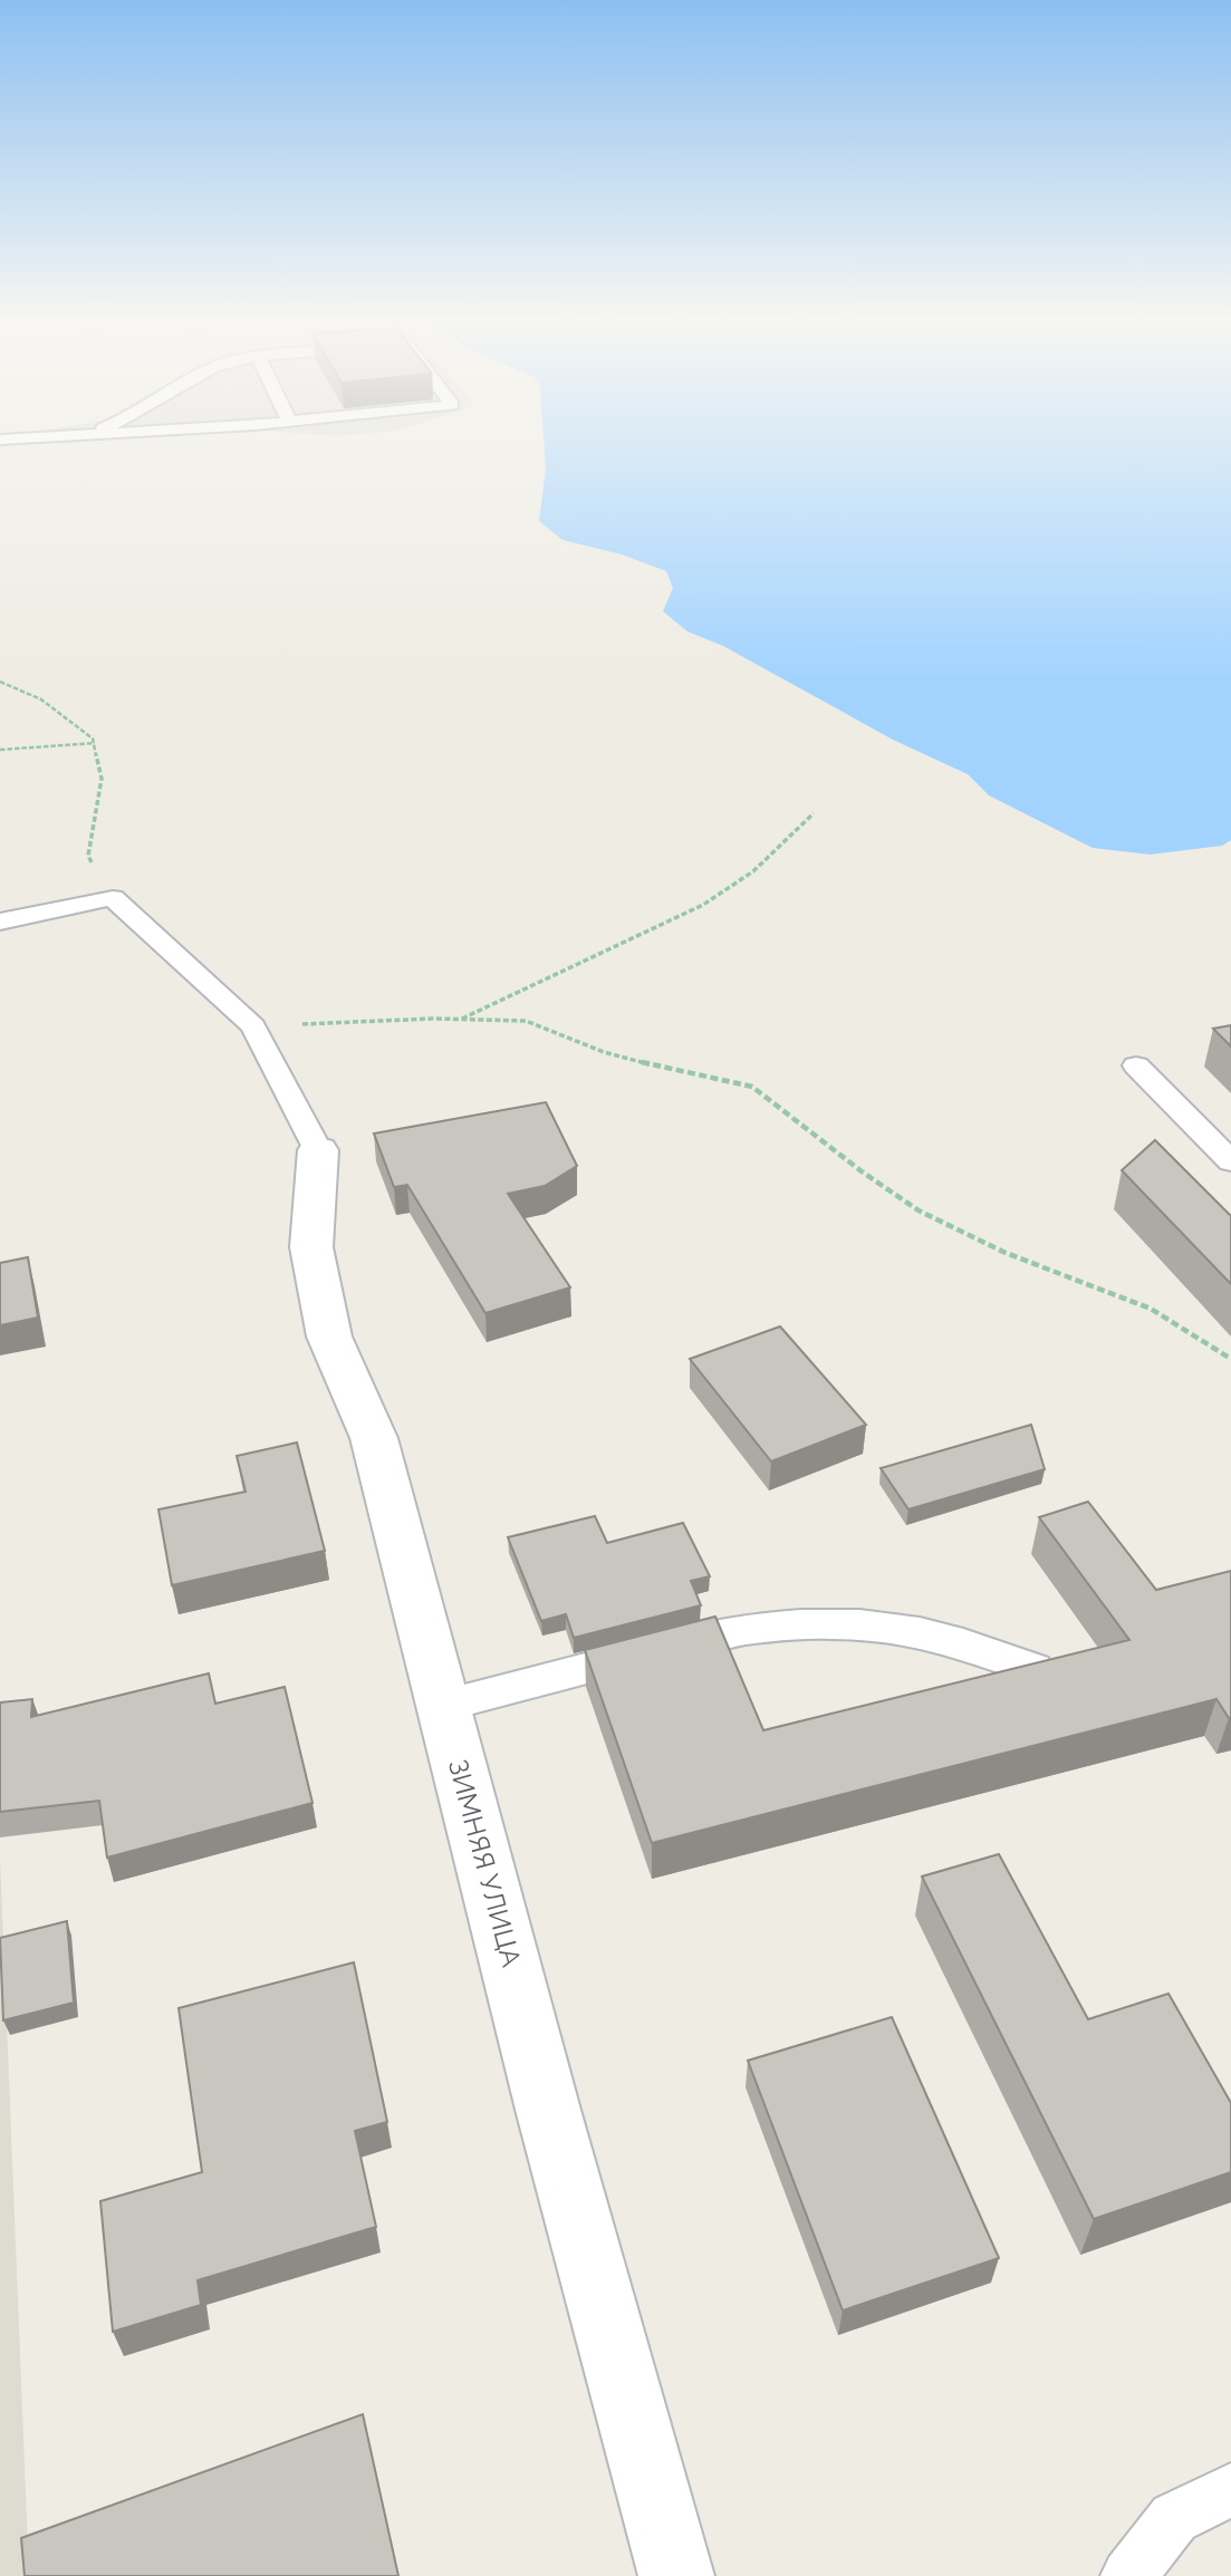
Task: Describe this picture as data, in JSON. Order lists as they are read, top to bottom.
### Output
{
  "streets": {
    "street": ["ЗИМНЯЯ УЛИЦА"]
  }
}
